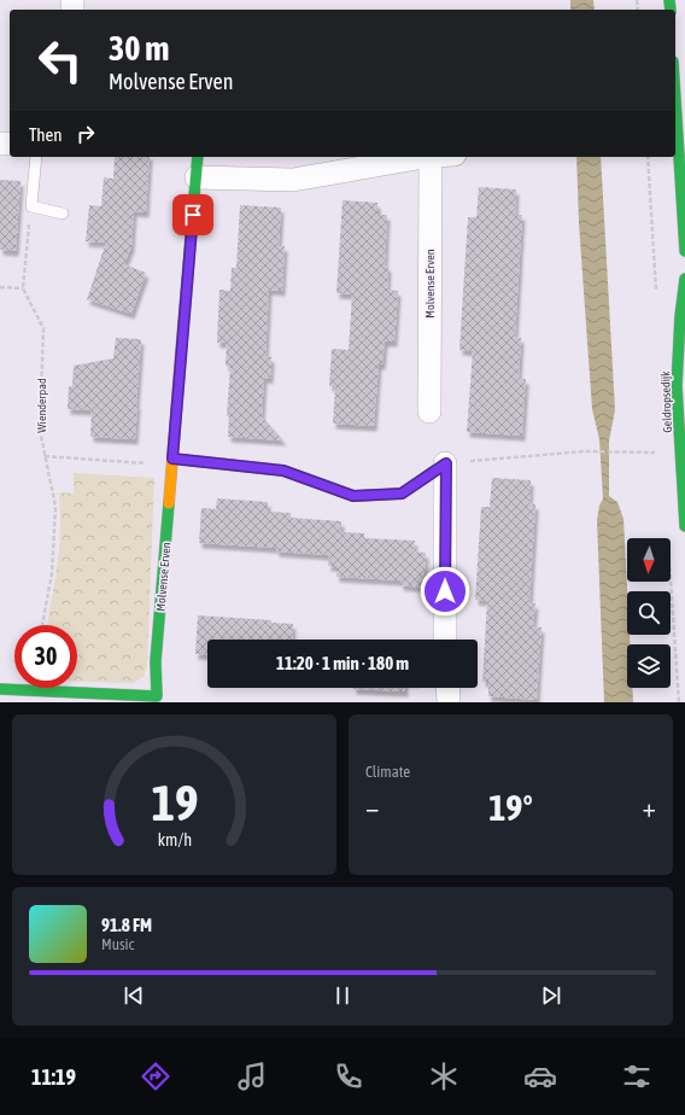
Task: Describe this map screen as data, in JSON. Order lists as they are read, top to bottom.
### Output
{
  "streets": {
    "street": ["Molvense Erven", "Geldropsedijk"],
    "path": ["Wienderpad"]
  },
  "north": "bottom",
  "page": {
    "turn": ["30 m", "Molvense Erven"],
    "then": "Then",
    "limit": "30",
    "trip": "11:20 · 1 min · 180 m",
    "tile": "Climate",
    "heat": ["−", "19°", "+"],
    "song": ["91.8 FM", "Music"],
    "tabs": "11:19",
    "gauge": ["19", "km/h"]
  }
}
